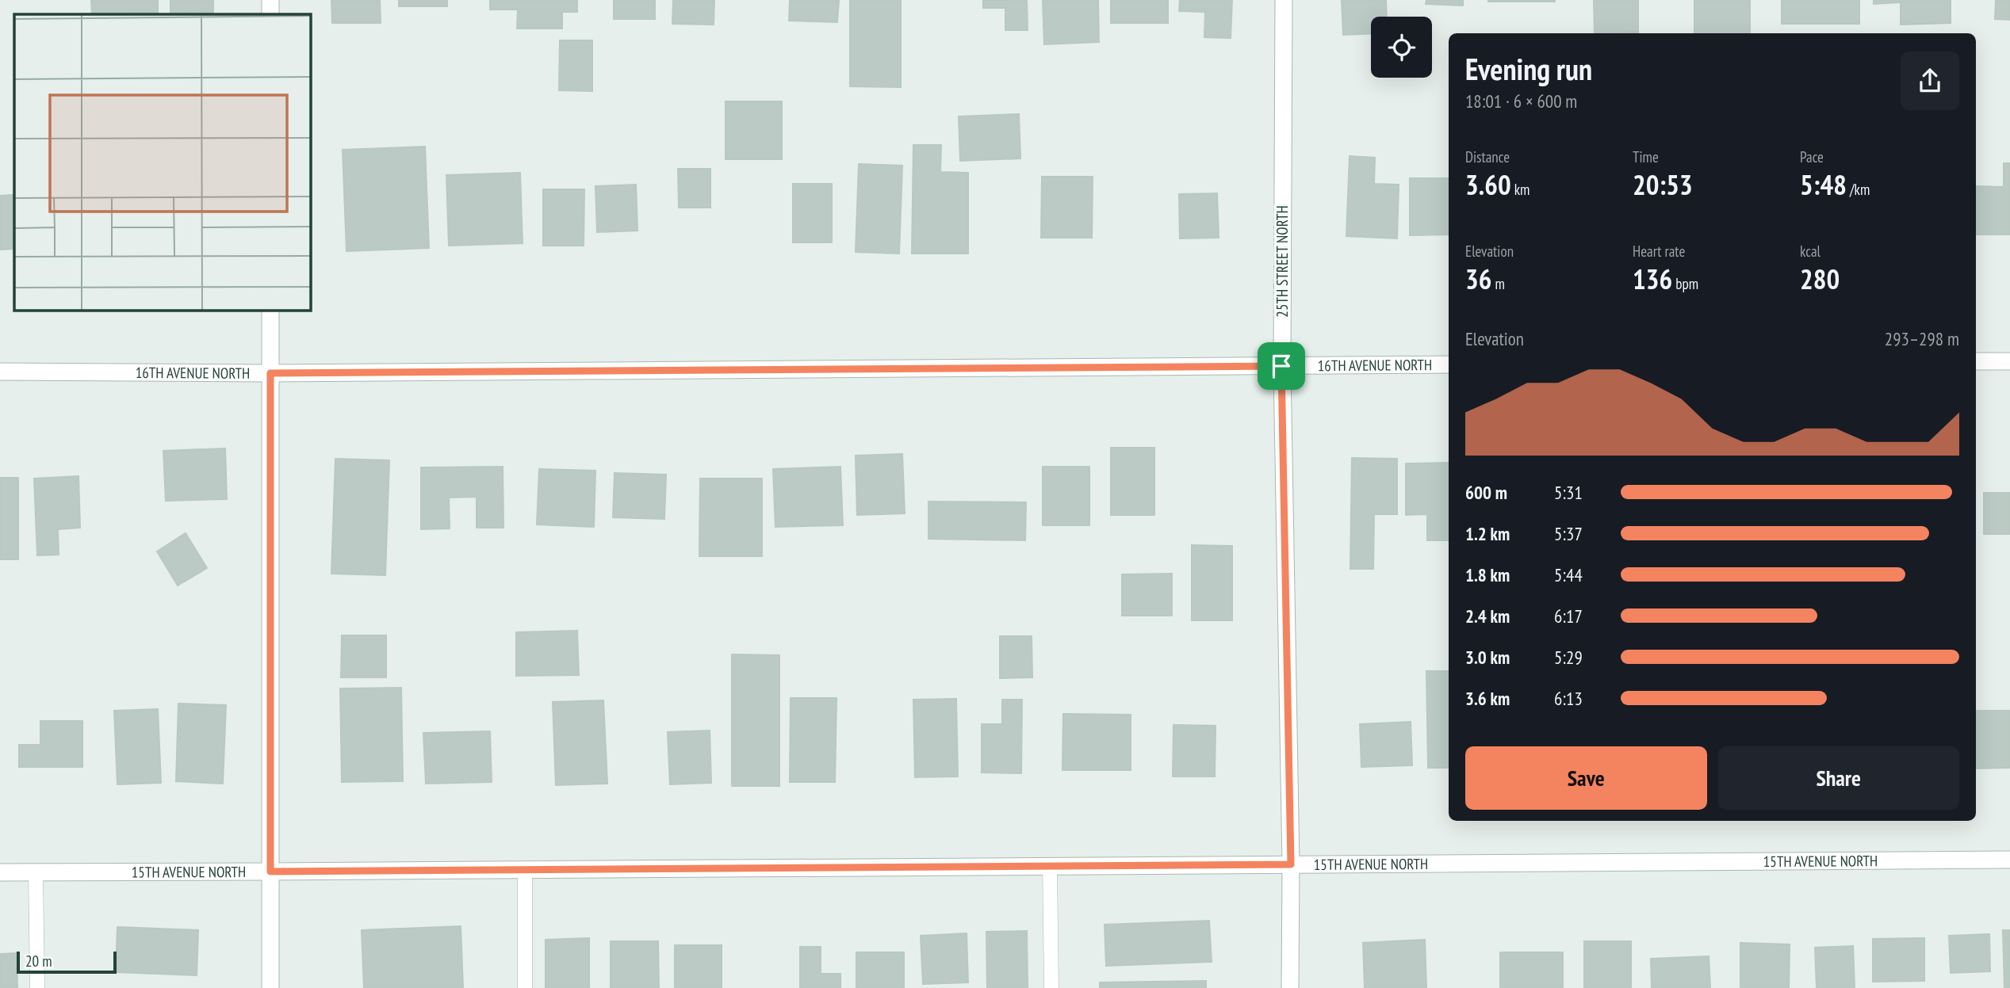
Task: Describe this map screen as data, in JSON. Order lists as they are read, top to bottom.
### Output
{
  "streets": {
    "street": ["25TH STREET NORTH", "16TH AVENUE NORTH", "15TH AVENUE NORTH"]
  },
  "crossings": [
    ["25TH STREET NORTH", "16TH AVENUE NORTH"],
    ["25TH STREET NORTH", "15TH AVENUE NORTH"]
  ],
  "scale_bar": "20 m",
  "page": {
    "heading": ["Evening run", "18:01 · 6 × 600 m"],
    "stats": [
      ["Distance", "3.60 km"],
      ["Time", "20:53"],
      ["Pace", "5:48 /km"],
      ["Elevation", "36 m"],
      ["Heart rate", "136 bpm"],
      ["kcal", "280"]
    ],
    "chart": ["Elevation", "293–298 m"],
    "list": [
      {
        "name": "600 m",
        "note": "5:31"
      },
      {
        "name": "1.2 km",
        "note": "5:37"
      },
      {
        "name": "1.8 km",
        "note": "5:44"
      },
      {
        "name": "2.4 km",
        "note": "6:17"
      },
      {
        "name": "3.0 km",
        "note": "5:29"
      },
      {
        "name": "3.6 km",
        "note": "6:13"
      }
    ],
    "buttons": ["Save", "Share"],
    "scale": "20 m"
  }
}
